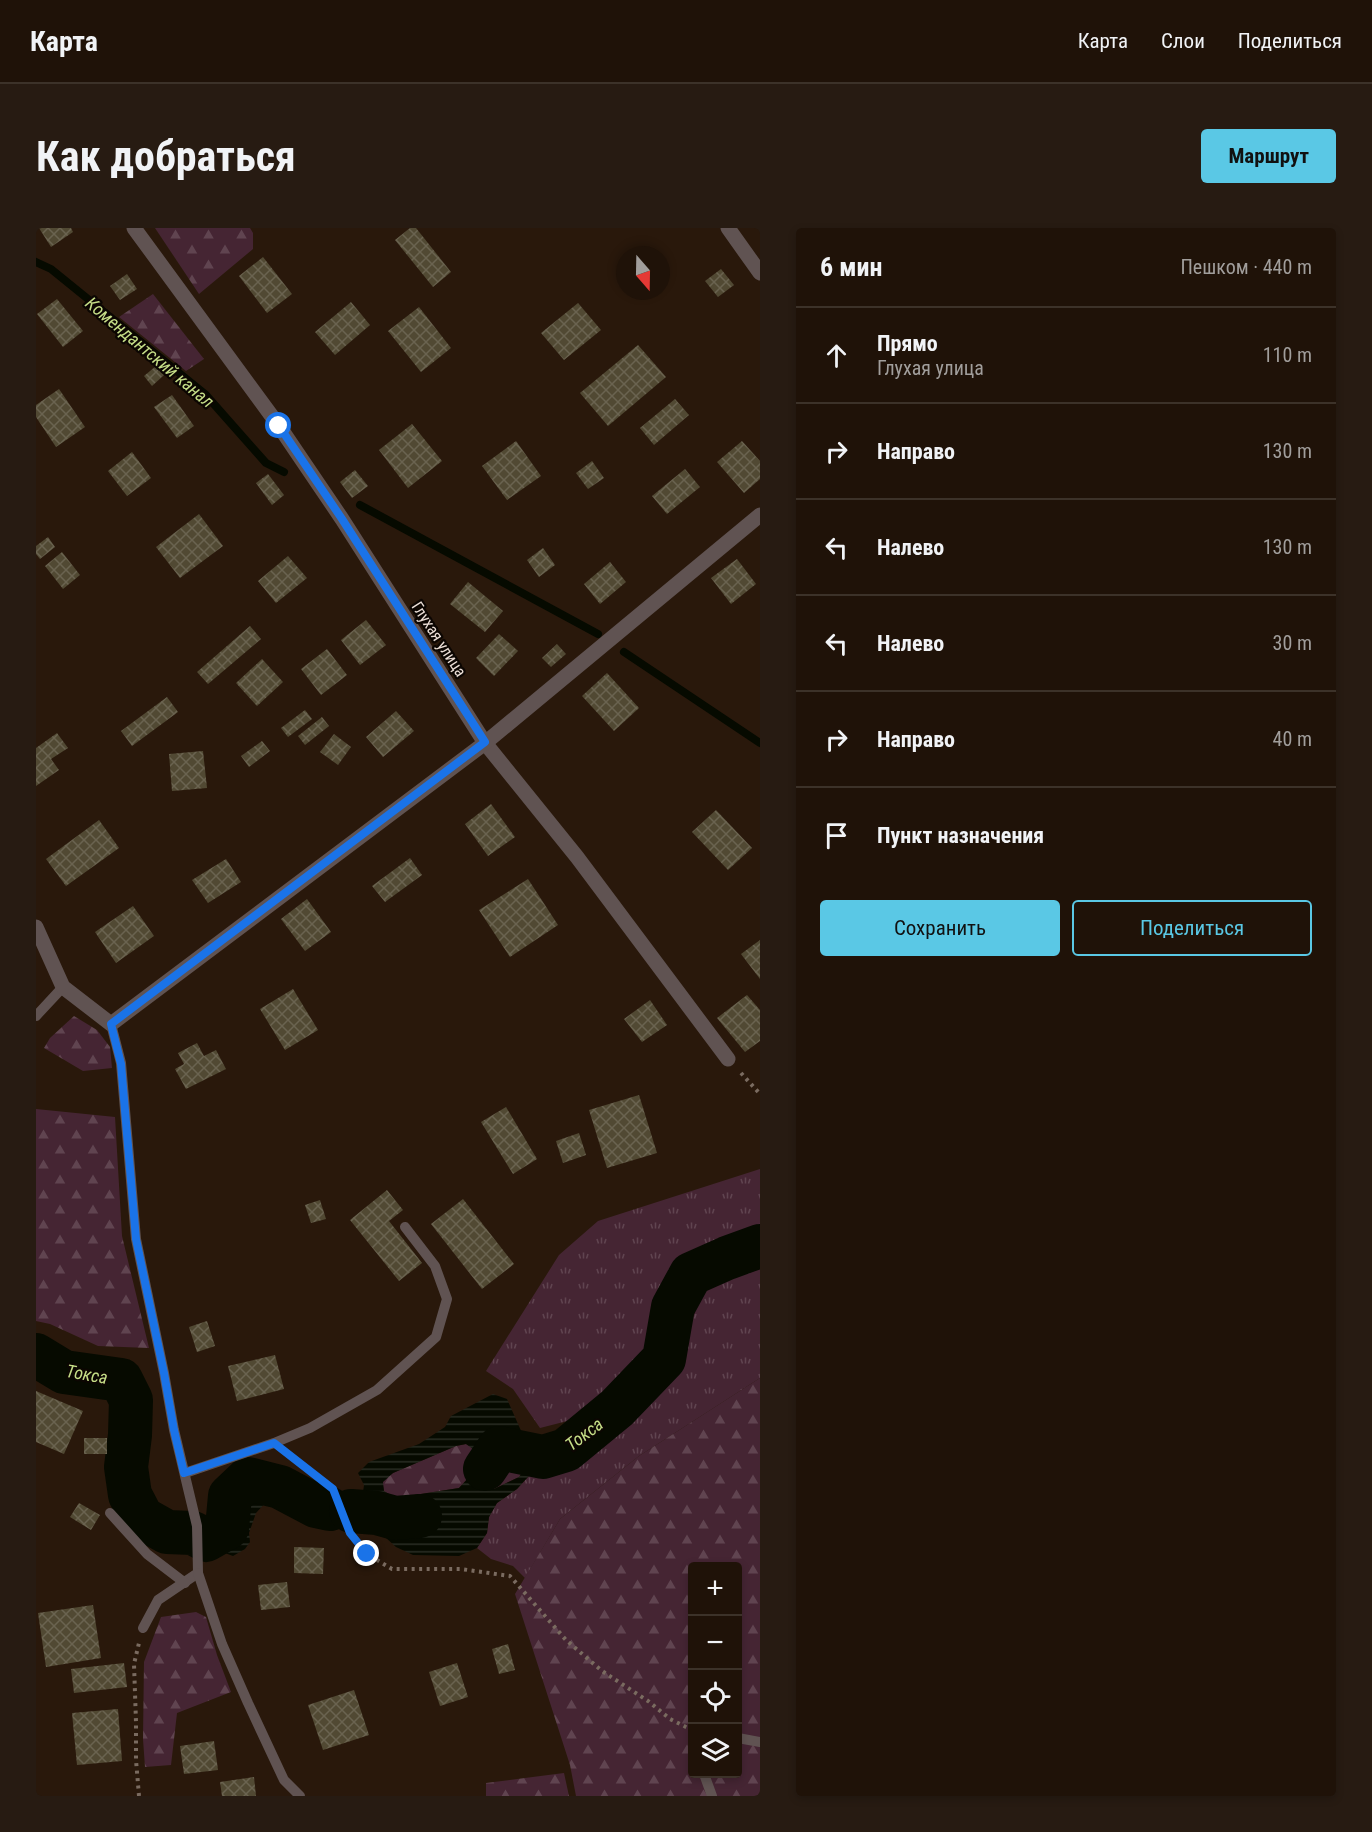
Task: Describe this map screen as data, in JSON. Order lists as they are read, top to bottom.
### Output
{
  "streets": {
    "street": ["Глухая улица"]
  },
  "water": ["Комендантский канал", "Токса"],
  "north": "bottom",
  "page": {
    "header": "Карта",
    "nav": ["Карта", "Слои", "Поделиться"],
    "buttons": [
      "Маршрут",
      ["Сохранить", "Поделиться"]
    ],
    "title": "Как добраться",
    "heading": ["6 мин", "Пешком · 440 m"],
    "list": [
      ["Прямо", "Глухая улица", "110 m"],
      ["Направо", "130 m"],
      ["Налево", "130 m"],
      ["Налево", "30 m"],
      ["Направо", "40 m"],
      "Пункт назначения"
    ],
    "map_buttons": ["+", "−"]
  }
}
